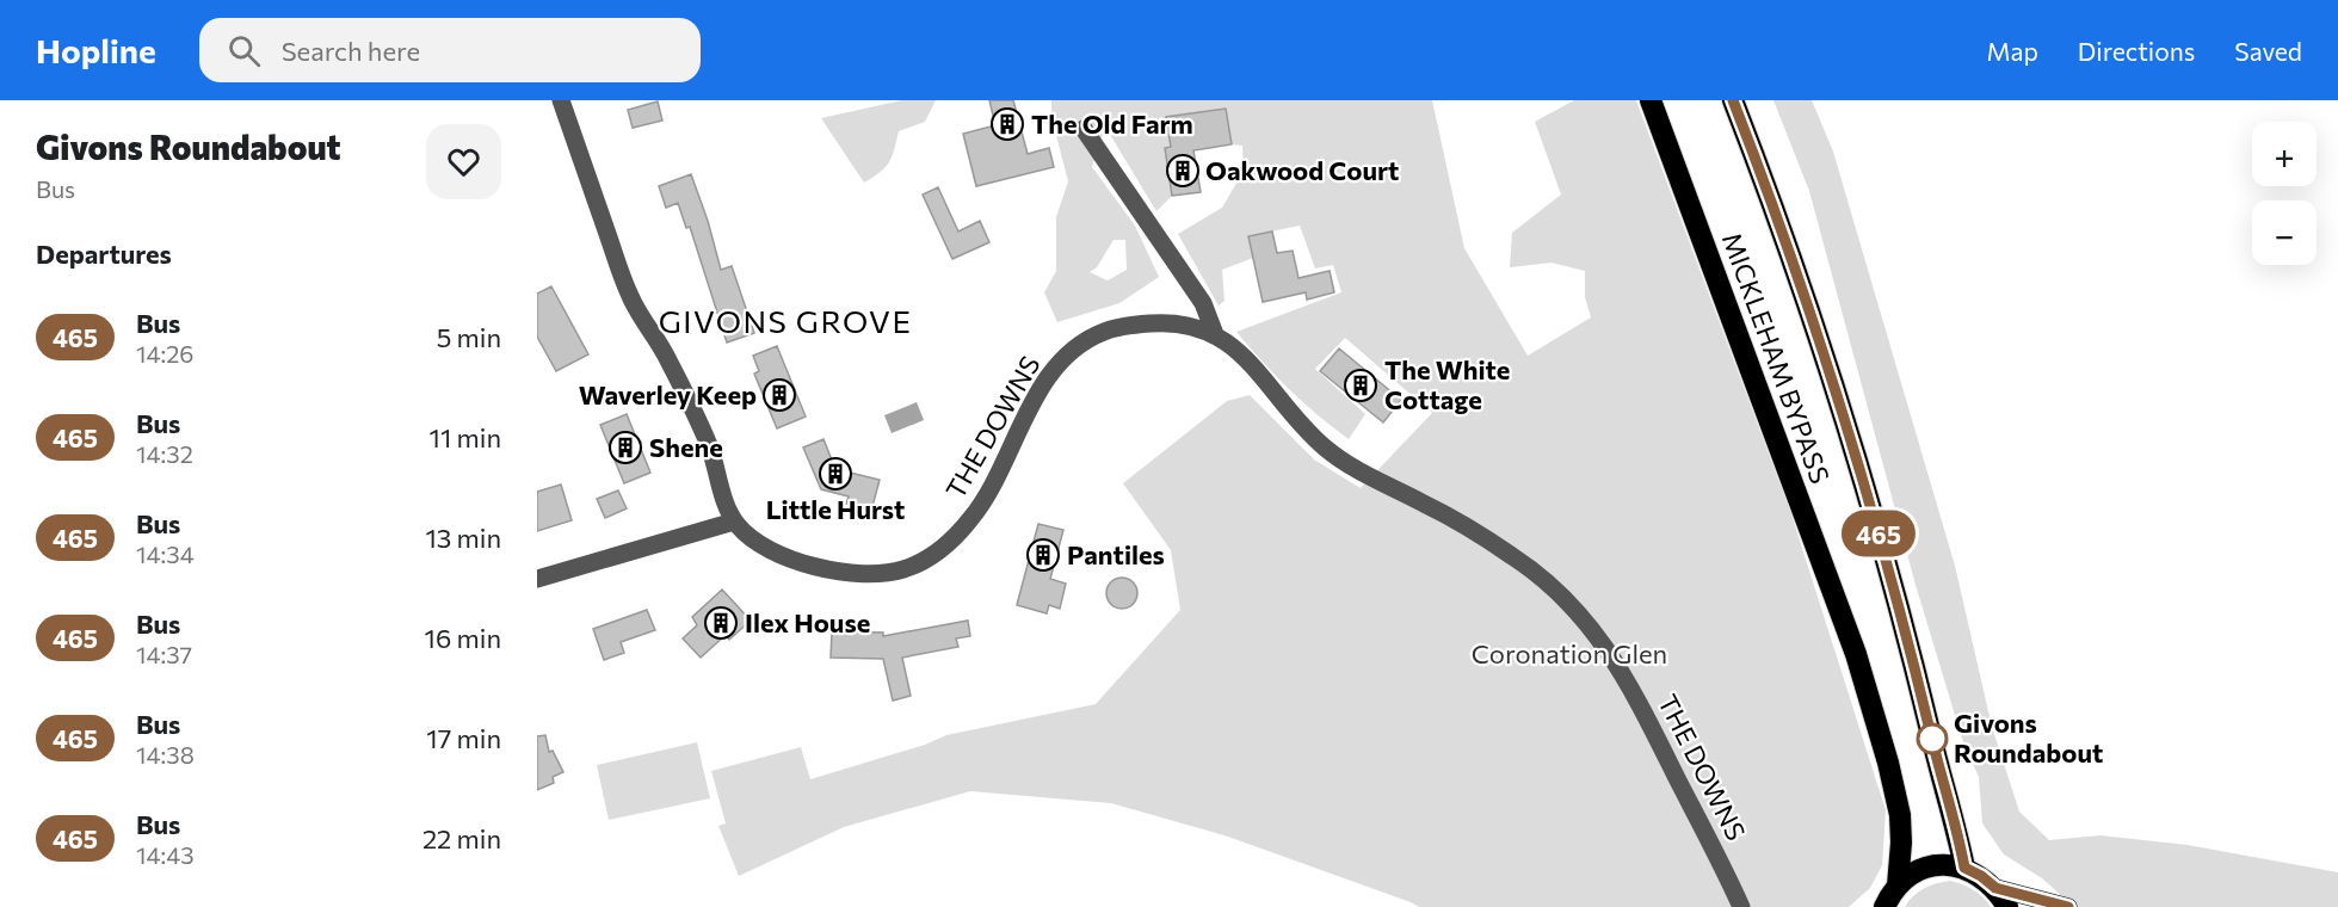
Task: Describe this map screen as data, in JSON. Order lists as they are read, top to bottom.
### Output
{
  "streets": {
    "highway": ["MICKLEHAM BYPASS"],
    "street": ["THE DOWNS"]
  },
  "districts": ["GIVONS GROVE"],
  "parks": ["Coronation Glen"],
  "places": {
    "building": [
      "The Old Farm",
      "Oakwood Court",
      "The White Cottage",
      "Waverley Keep",
      "Shene",
      "Little Hurst",
      "Pantiles",
      "Ilex House"
    ],
    "other": ["Givons Roundabout"]
  },
  "lines": ["bus line 465"],
  "page": {
    "header": "Hopline",
    "search": "Search here",
    "nav": ["Map", "Directions", "Saved"],
    "heading": [
      ["Givons Roundabout", "Bus"],
      "Departures"
    ],
    "on_map": "465",
    "map_buttons": ["+", "−"],
    "list": [
      {
        "mark": "465",
        "name": "Bus",
        "note": "14:26",
        "value": "5 min"
      },
      {
        "mark": "465",
        "name": "Bus",
        "note": "14:32",
        "value": "11 min"
      },
      {
        "mark": "465",
        "name": "Bus",
        "note": "14:34",
        "value": "13 min"
      },
      {
        "mark": "465",
        "name": "Bus",
        "note": "14:37",
        "value": "16 min"
      },
      {
        "mark": "465",
        "name": "Bus",
        "note": "14:38",
        "value": "17 min"
      },
      {
        "mark": "465",
        "name": "Bus",
        "note": "14:43",
        "value": "22 min"
      }
    ]
  }
}
